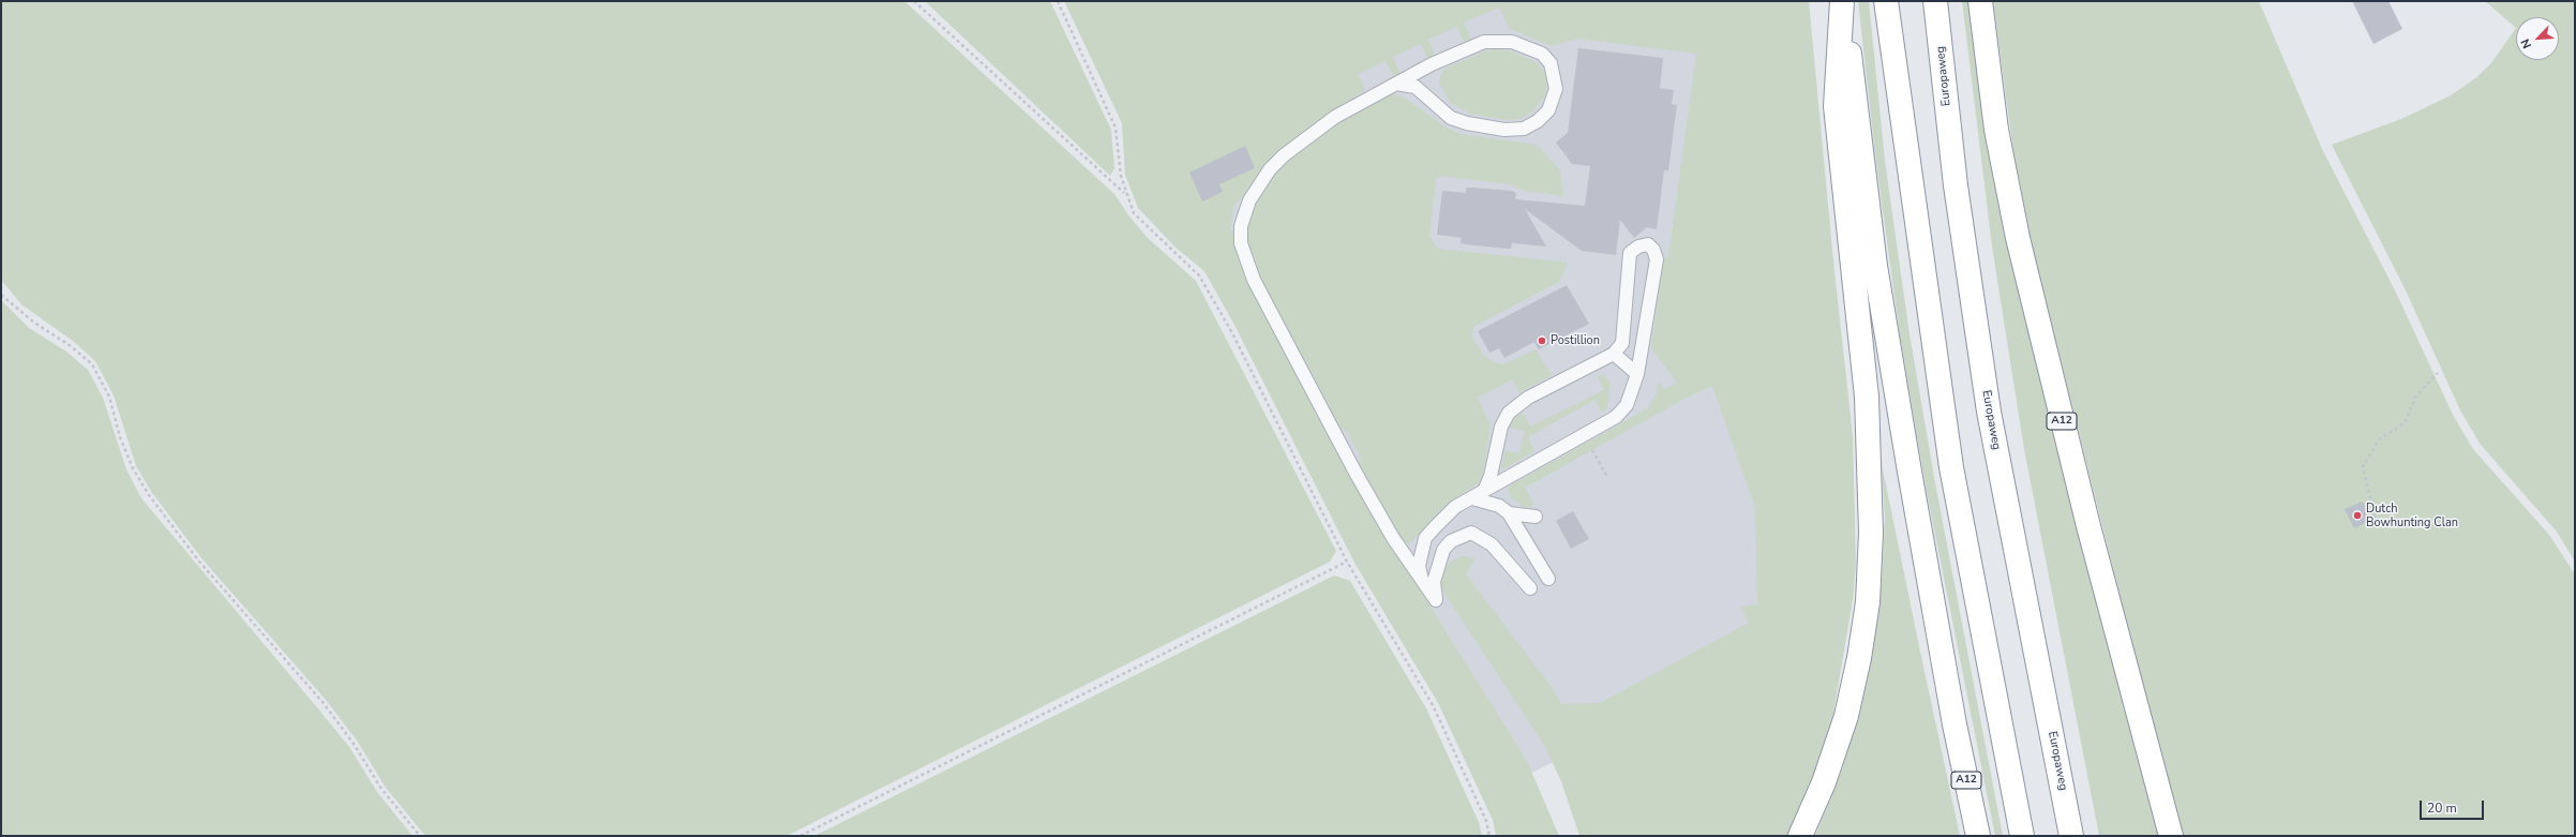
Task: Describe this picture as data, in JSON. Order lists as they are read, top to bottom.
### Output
{
  "streets": {
    "highway": ["Europaweg", "A12"]
  },
  "places": ["Postillion", "Dutch Bowhunting Clan"],
  "scale_bar": "20 m",
  "north": "bottom left"
}
